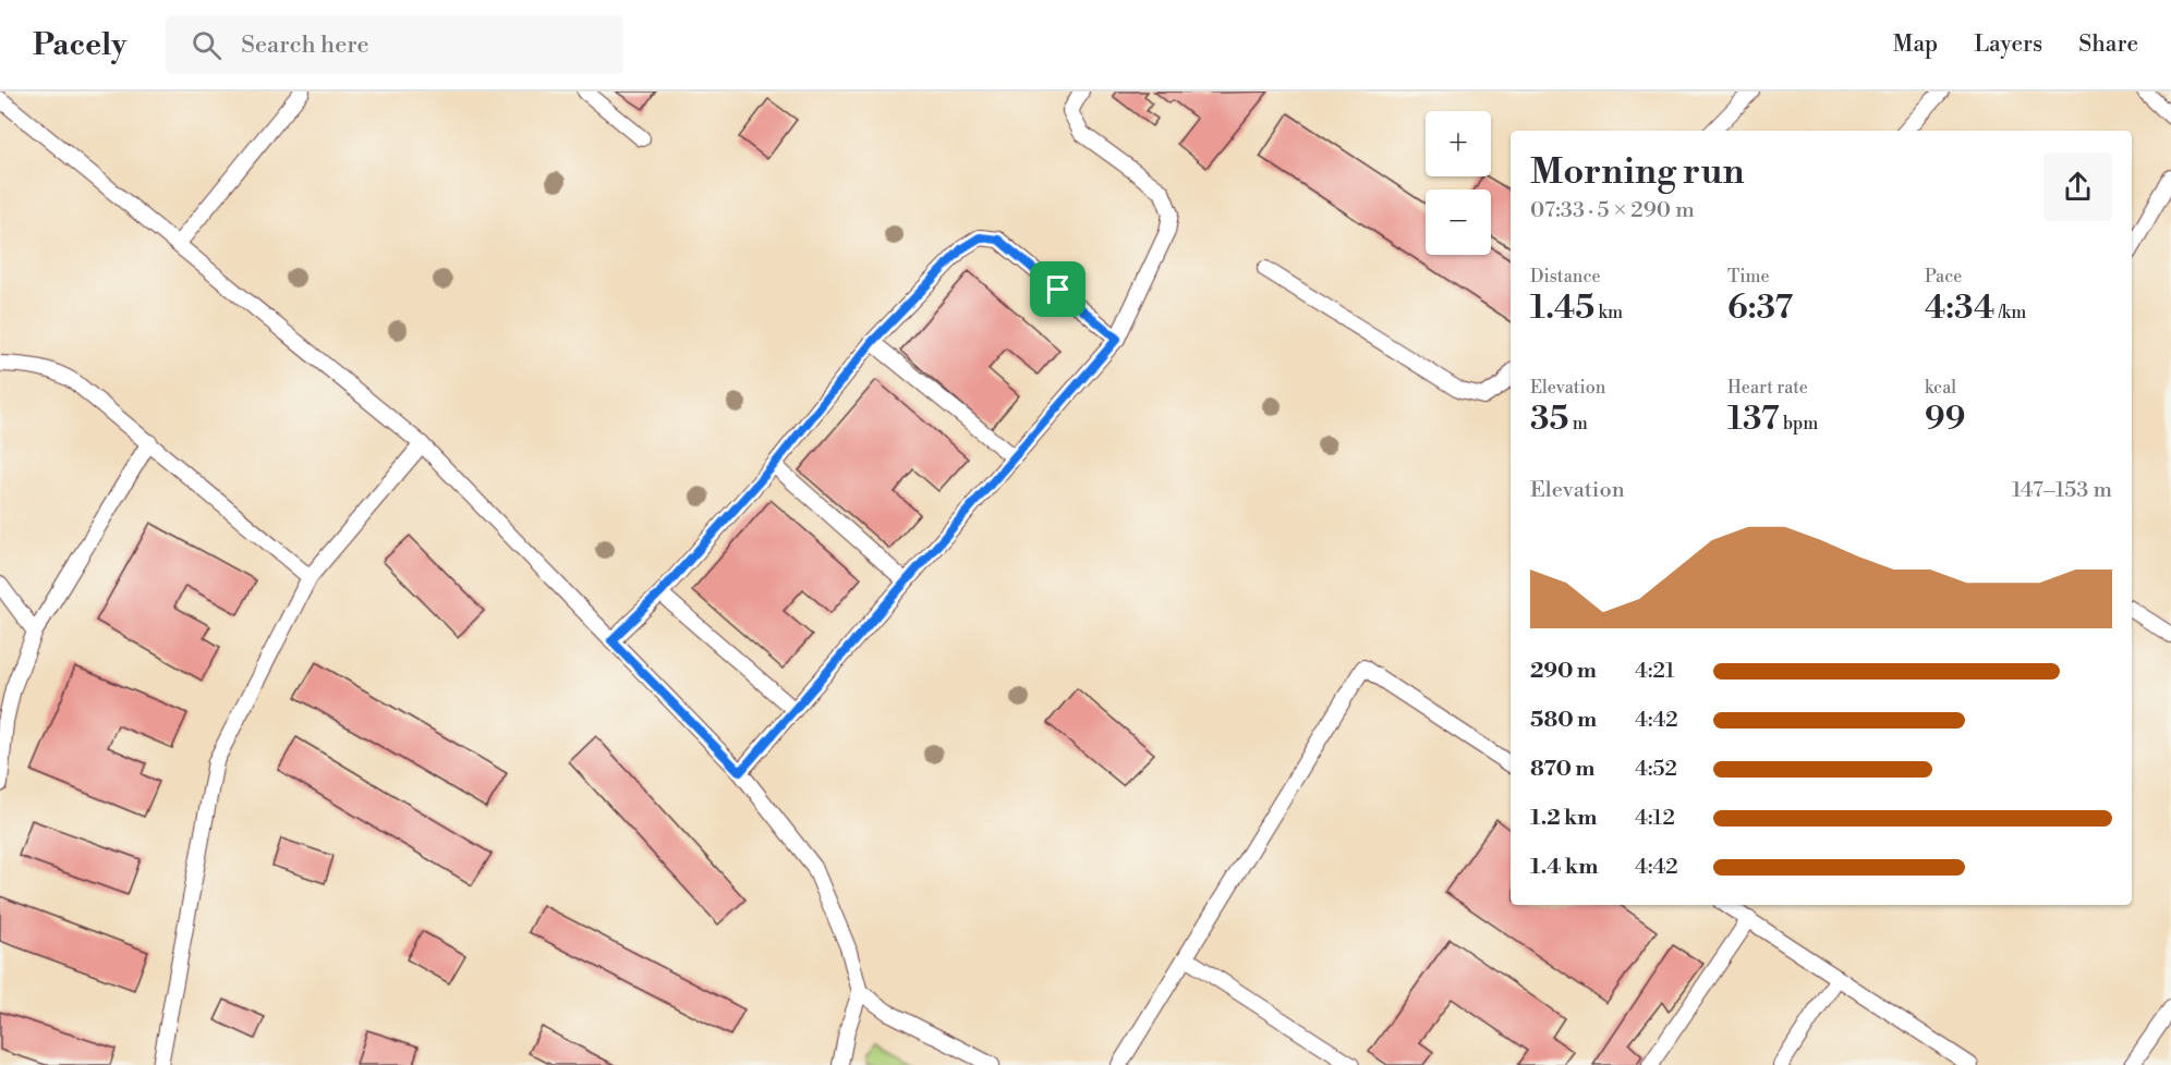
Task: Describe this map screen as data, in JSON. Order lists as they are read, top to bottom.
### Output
{
  "page": {
    "header": "Pacely",
    "search": "Search here",
    "nav": ["Map", "Layers", "Share"],
    "map_buttons": ["+", "−"],
    "heading": ["Morning run", "07:33 · 5 × 290 m"],
    "stats": [
      ["Distance", "1.45 km"],
      ["Time", "6:37"],
      ["Pace", "4:34 /km"],
      ["Elevation", "35 m"],
      ["Heart rate", "137 bpm"],
      ["kcal", "99"]
    ],
    "chart": ["Elevation", "147–153 m"],
    "list": [
      {
        "name": "290 m",
        "note": "4:21"
      },
      {
        "name": "580 m",
        "note": "4:42"
      },
      {
        "name": "870 m",
        "note": "4:52"
      },
      {
        "name": "1.2 km",
        "note": "4:12"
      },
      {
        "name": "1.4 km",
        "note": "4:42"
      }
    ]
  }
}
